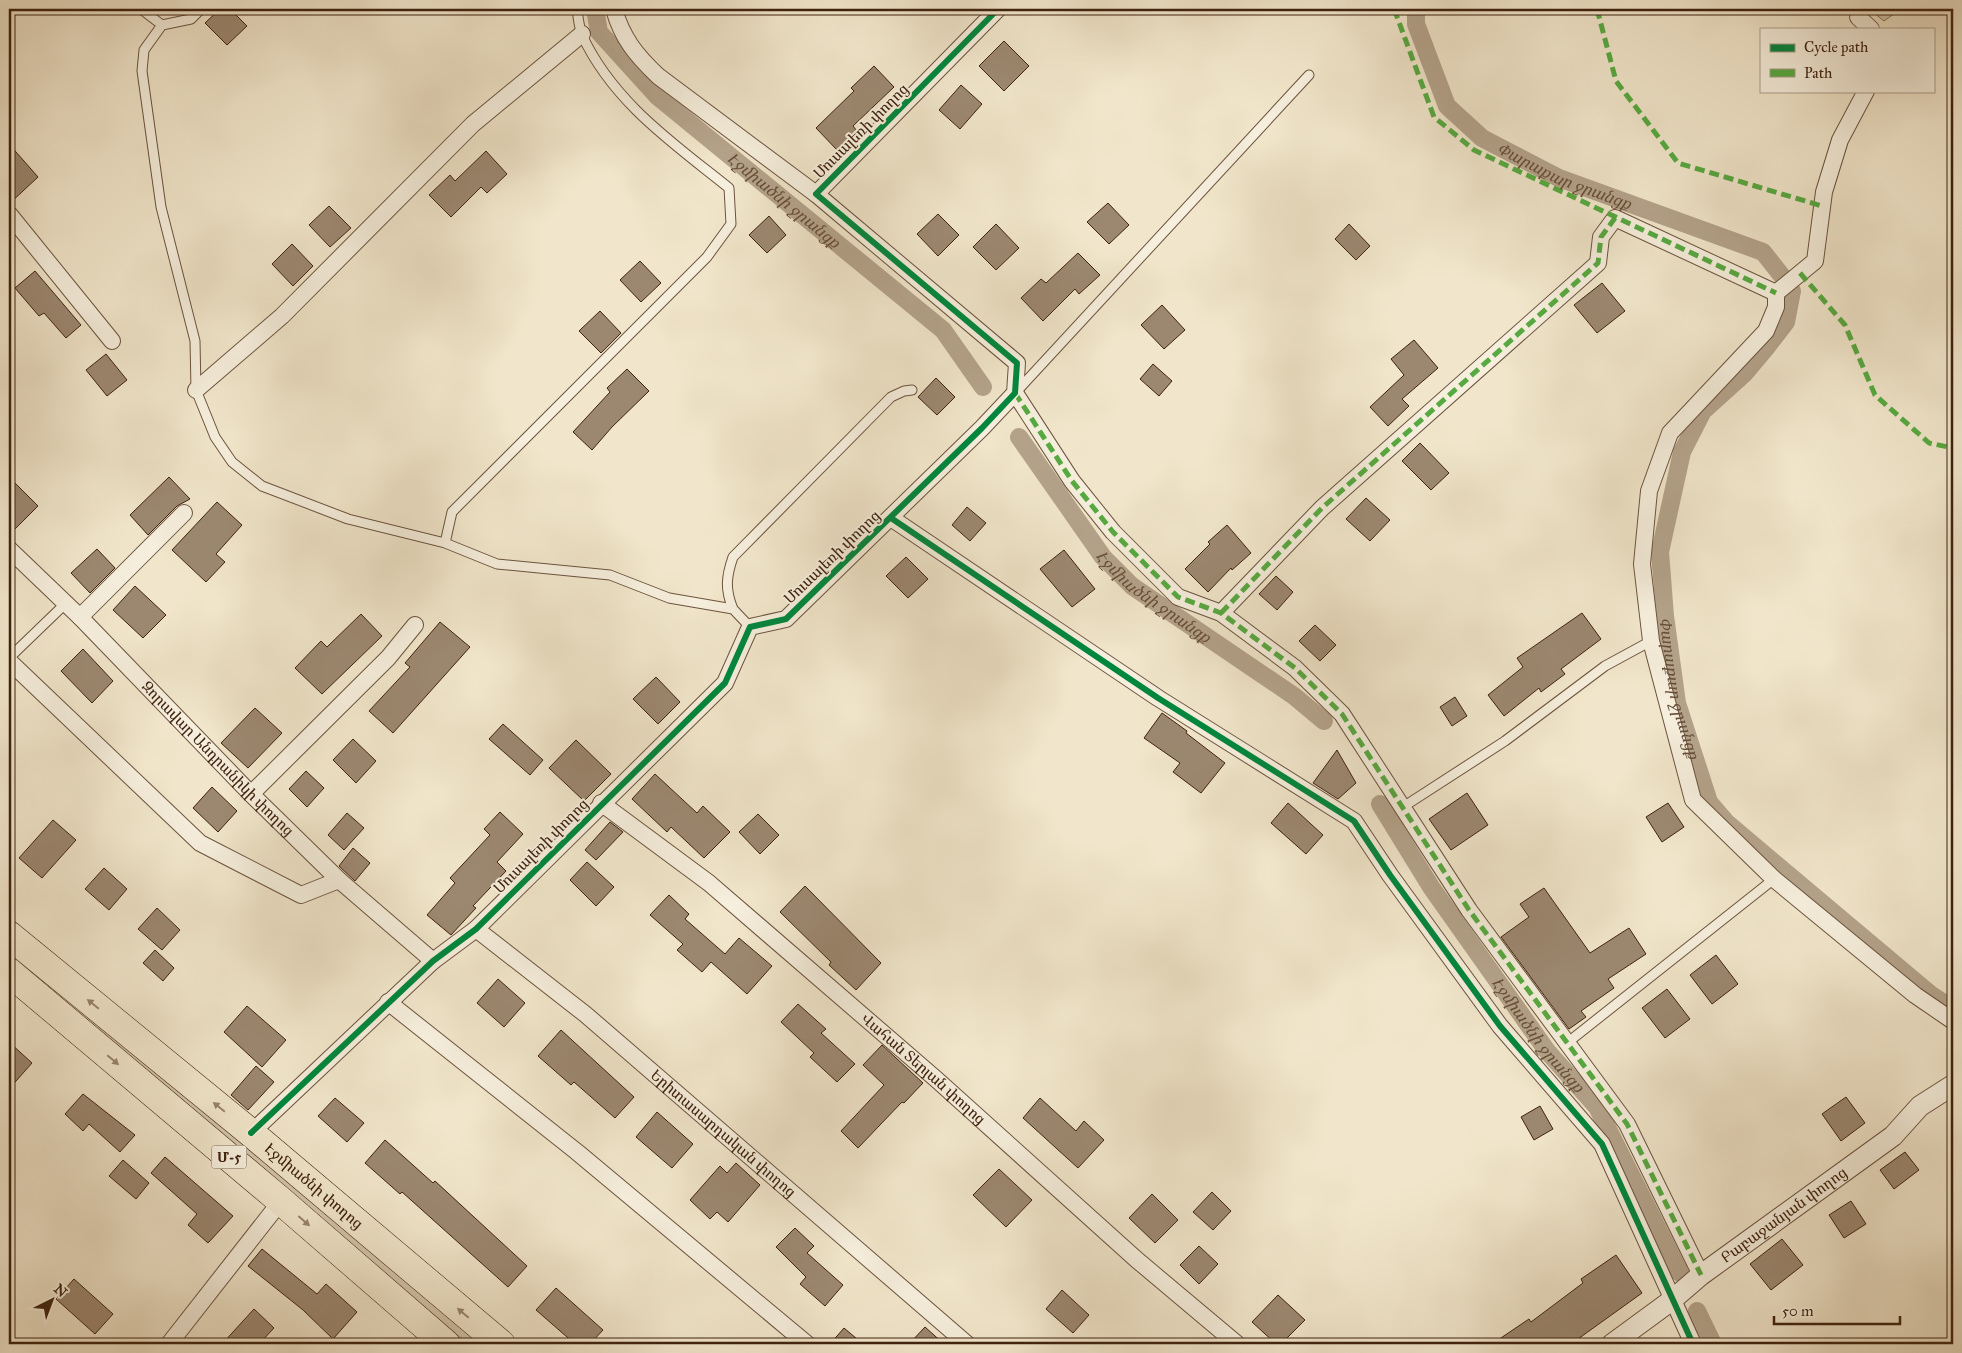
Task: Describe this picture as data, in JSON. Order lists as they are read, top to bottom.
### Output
{
  "streets": {
    "highway": ["Մ-5", "Էջմիածնի փողոց"],
    "street": [
      "Մուսալեռի փողոց",
      "Զորավար Անդրանիկի փողոց",
      "Վահան Տերյան փողոց",
      "Երիտասարդական փողոց",
      "Բաբաջանյան փողոց"
    ]
  },
  "crossings": [
    ["Մուսալեռի փողոց", "Զորավար Անդրանիկի փողոց"],
    ["Մուսալեռի փողոց", "Վահան Տերյան փողոց"],
    ["Մուսալեռի փողոց", "Երիտասարդական փողոց"],
    ["Մուսալեռի փողոց", "Էջմիածնի փողոց"]
  ],
  "water": ["Փարաքար ջրանցք", "Էջմիածնի ջրանցք"],
  "legend": ["Cycle path", "Path"],
  "scale_bar": "50 m",
  "north": "top right"
}
